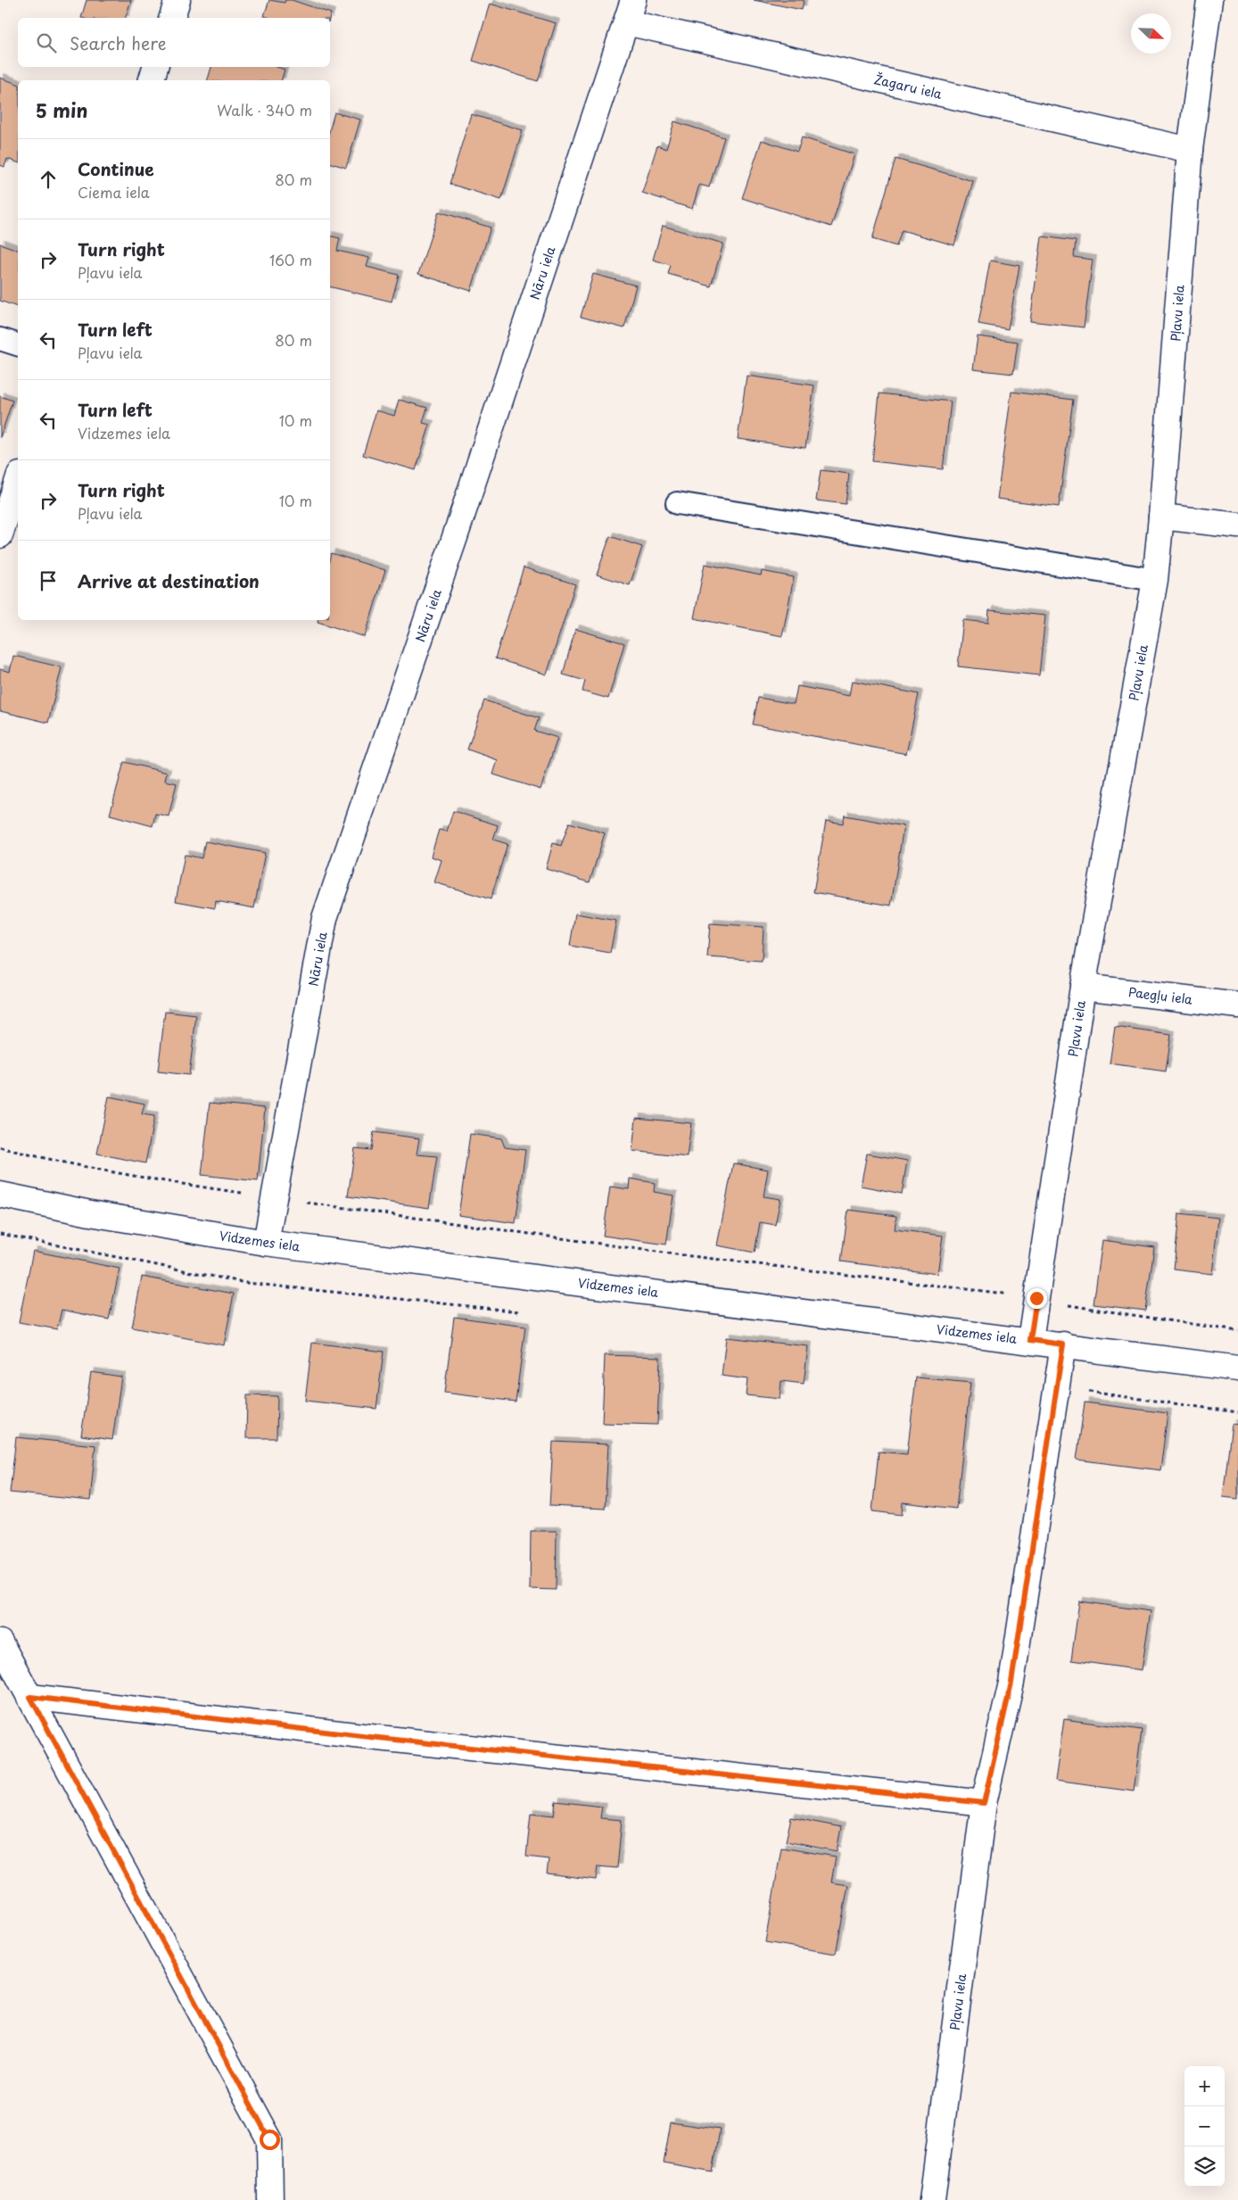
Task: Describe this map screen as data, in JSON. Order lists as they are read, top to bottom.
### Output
{
  "streets": {
    "street": [
      "Žagaru iela",
      "Nāru iela",
      "Pļavu iela",
      "Paegļu iela",
      "Vidzemes iela"
    ]
  },
  "crossings": [
    ["Žagaru iela", "Nāru iela"],
    ["Žagaru iela", "Pļavu iela"],
    ["Nāru iela", "Vidzemes iela"],
    ["Pļavu iela", "Paegļu iela"],
    ["Pļavu iela", "Vidzemes iela"]
  ],
  "north": "bottom right",
  "page": {
    "search": "Search here",
    "heading": ["5 min", "Walk · 340 m"],
    "list": [
      ["Continue", "Ciema iela", "80 m"],
      ["Turn right", "Pļavu iela", "160 m"],
      ["Turn left", "Pļavu iela", "80 m"],
      ["Turn left", "Vidzemes iela", "10 m"],
      ["Turn right", "Pļavu iela", "10 m"],
      "Arrive at destination"
    ],
    "map_buttons": ["+", "−"]
  }
}
